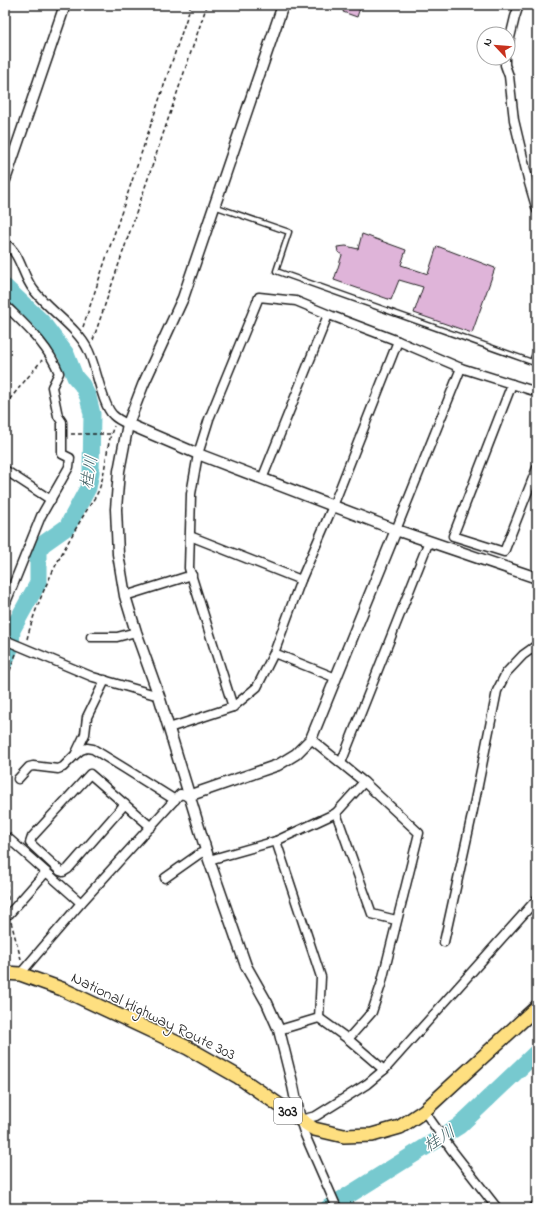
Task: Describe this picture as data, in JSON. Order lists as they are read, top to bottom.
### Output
{
  "streets": {
    "highway": ["National Highway Route 303", "303"]
  },
  "water": ["桂川"],
  "north": "top left"
}
